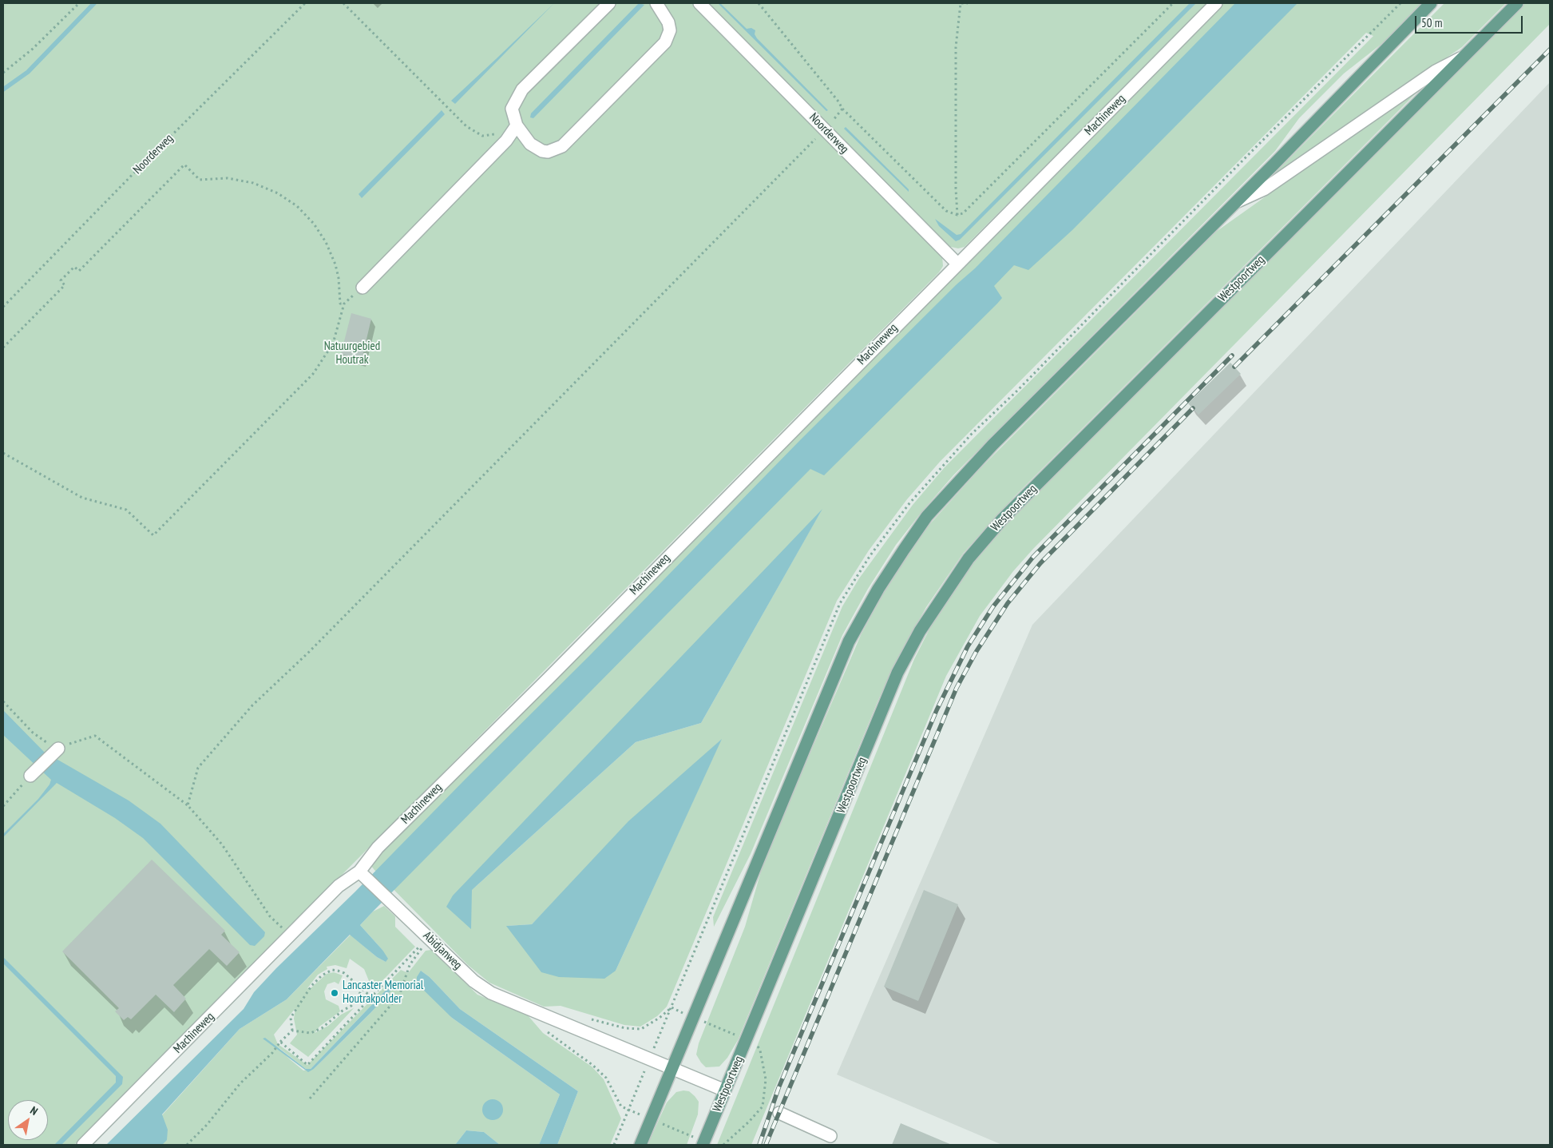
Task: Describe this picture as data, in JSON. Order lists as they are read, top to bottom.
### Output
{
  "streets": {
    "main road": ["Westpoortweg"],
    "street": ["Machineweg", "Noorderweg", "Abidjanweg"]
  },
  "crossings": [
    ["Machineweg", "Noorderweg"],
    ["Machineweg", "Abidjanweg"],
    ["Westpoortweg", "Abidjanweg"]
  ],
  "parks": ["Natuurgebied Houtrak"],
  "places": ["Lancaster Memorial Houtrakpolder"],
  "scale_bar": "50 m",
  "north": "top right"
}
